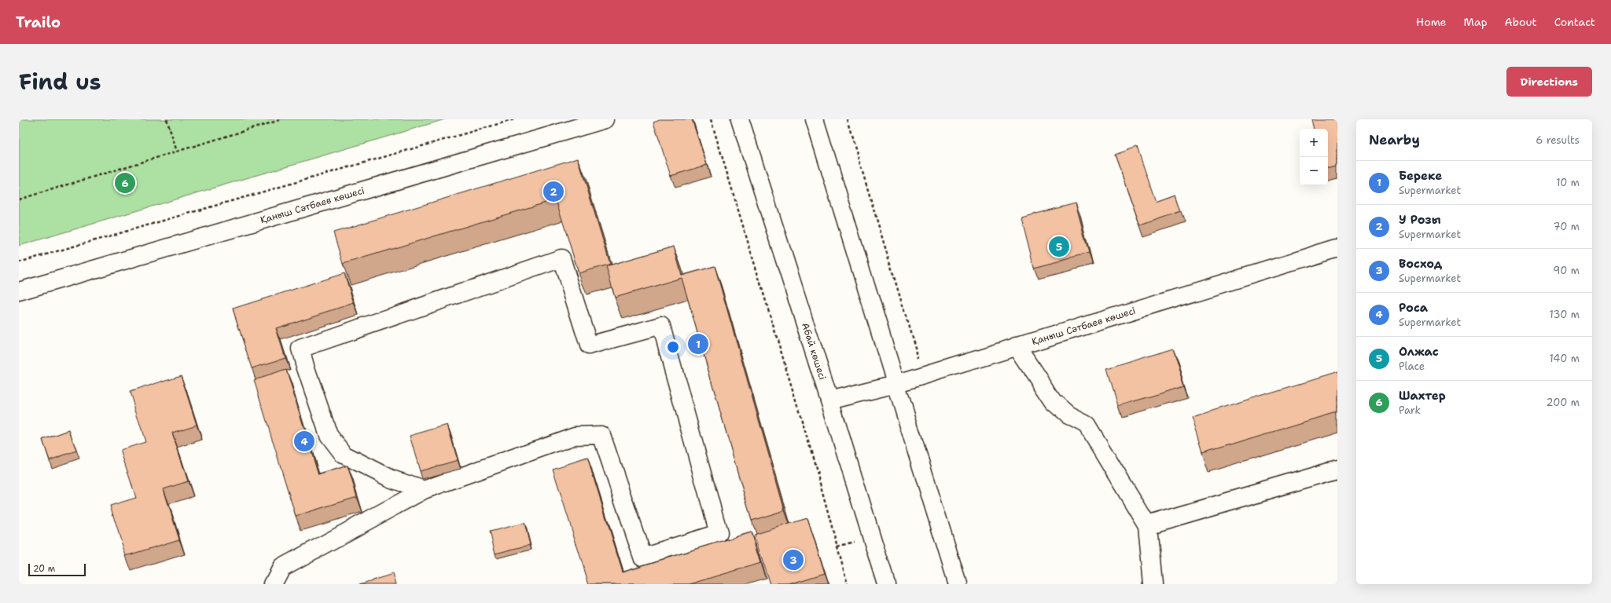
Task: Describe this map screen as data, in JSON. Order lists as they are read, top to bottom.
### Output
{
  "streets": {
    "street": ["Қаныш Сәтбаев көшесі", "Абай көшесі"]
  },
  "crossings": [
    ["Қаныш Сәтбаев көшесі", "Абай көшесі"]
  ],
  "scale_bar": "20 m",
  "page": {
    "header": "Trailo",
    "nav": [
      "Home",
      "Map",
      "About",
      "Contact"
    ],
    "title": "Find us",
    "buttons": "Directions",
    "heading": ["Nearby", "6 results"],
    "map_buttons": ["+", "−"],
    "list": [
      {
        "mark": "1",
        "name": "Береке",
        "note": "Supermarket",
        "value": "10 m"
      },
      {
        "mark": "2",
        "name": "У Розы",
        "note": "Supermarket",
        "value": "70 m"
      },
      {
        "mark": "3",
        "name": "Восход",
        "note": "Supermarket",
        "value": "90 m"
      },
      {
        "mark": "4",
        "name": "Роса",
        "note": "Supermarket",
        "value": "130 m"
      },
      {
        "mark": "5",
        "name": "Олжас",
        "note": "Place",
        "value": "140 m"
      },
      {
        "mark": "6",
        "name": "Шахтер",
        "note": "Park",
        "value": "200 m"
      }
    ],
    "pins": [
      "6",
      "2",
      "5",
      "1",
      "4",
      "3"
    ],
    "scale": "20 m"
  }
}
